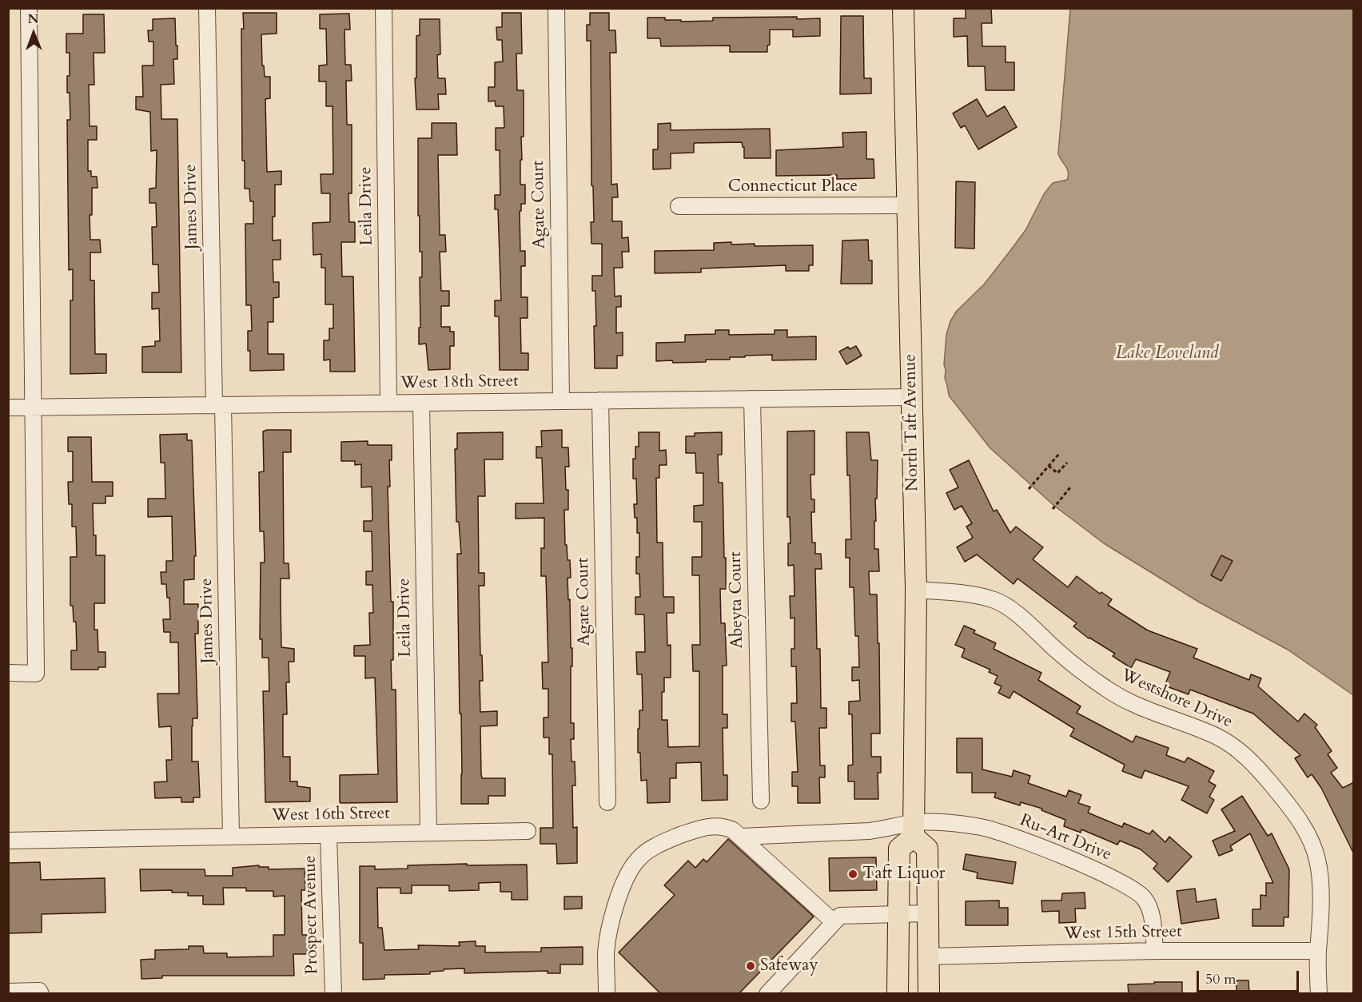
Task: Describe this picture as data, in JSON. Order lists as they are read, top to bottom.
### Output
{
  "streets": {
    "main road": ["North Taft Avenue"],
    "street": [
      "Connecticut Place",
      "Agate Court",
      "Leila Drive",
      "James Drive",
      "West 18th Street",
      "Abeyta Court",
      "Westshore Drive",
      "West 16th Street",
      "Ru-Art Drive",
      "Prospect Avenue",
      "West 15th Street"
    ]
  },
  "crossings": [
    ["Connecticut Place", "North Taft Avenue"],
    ["Agate Court", "West 18th Street"],
    ["Leila Drive", "West 18th Street"],
    ["Leila Drive", "West 16th Street"],
    ["James Drive", "West 18th Street"],
    ["James Drive", "West 16th Street"],
    ["West 18th Street", "North Taft Avenue"],
    ["West 18th Street", "Abeyta Court"],
    ["North Taft Avenue", "Westshore Drive"],
    ["North Taft Avenue", "Ru-Art Drive"],
    ["Westshore Drive", "West 15th Street"],
    ["West 16th Street", "Prospect Avenue"],
    ["Ru-Art Drive", "West 15th Street"]
  ],
  "water": ["Lake Loveland"],
  "places": ["Taft Liquor", "Safeway"],
  "scale_bar": "50 m",
  "north": "top"
}
